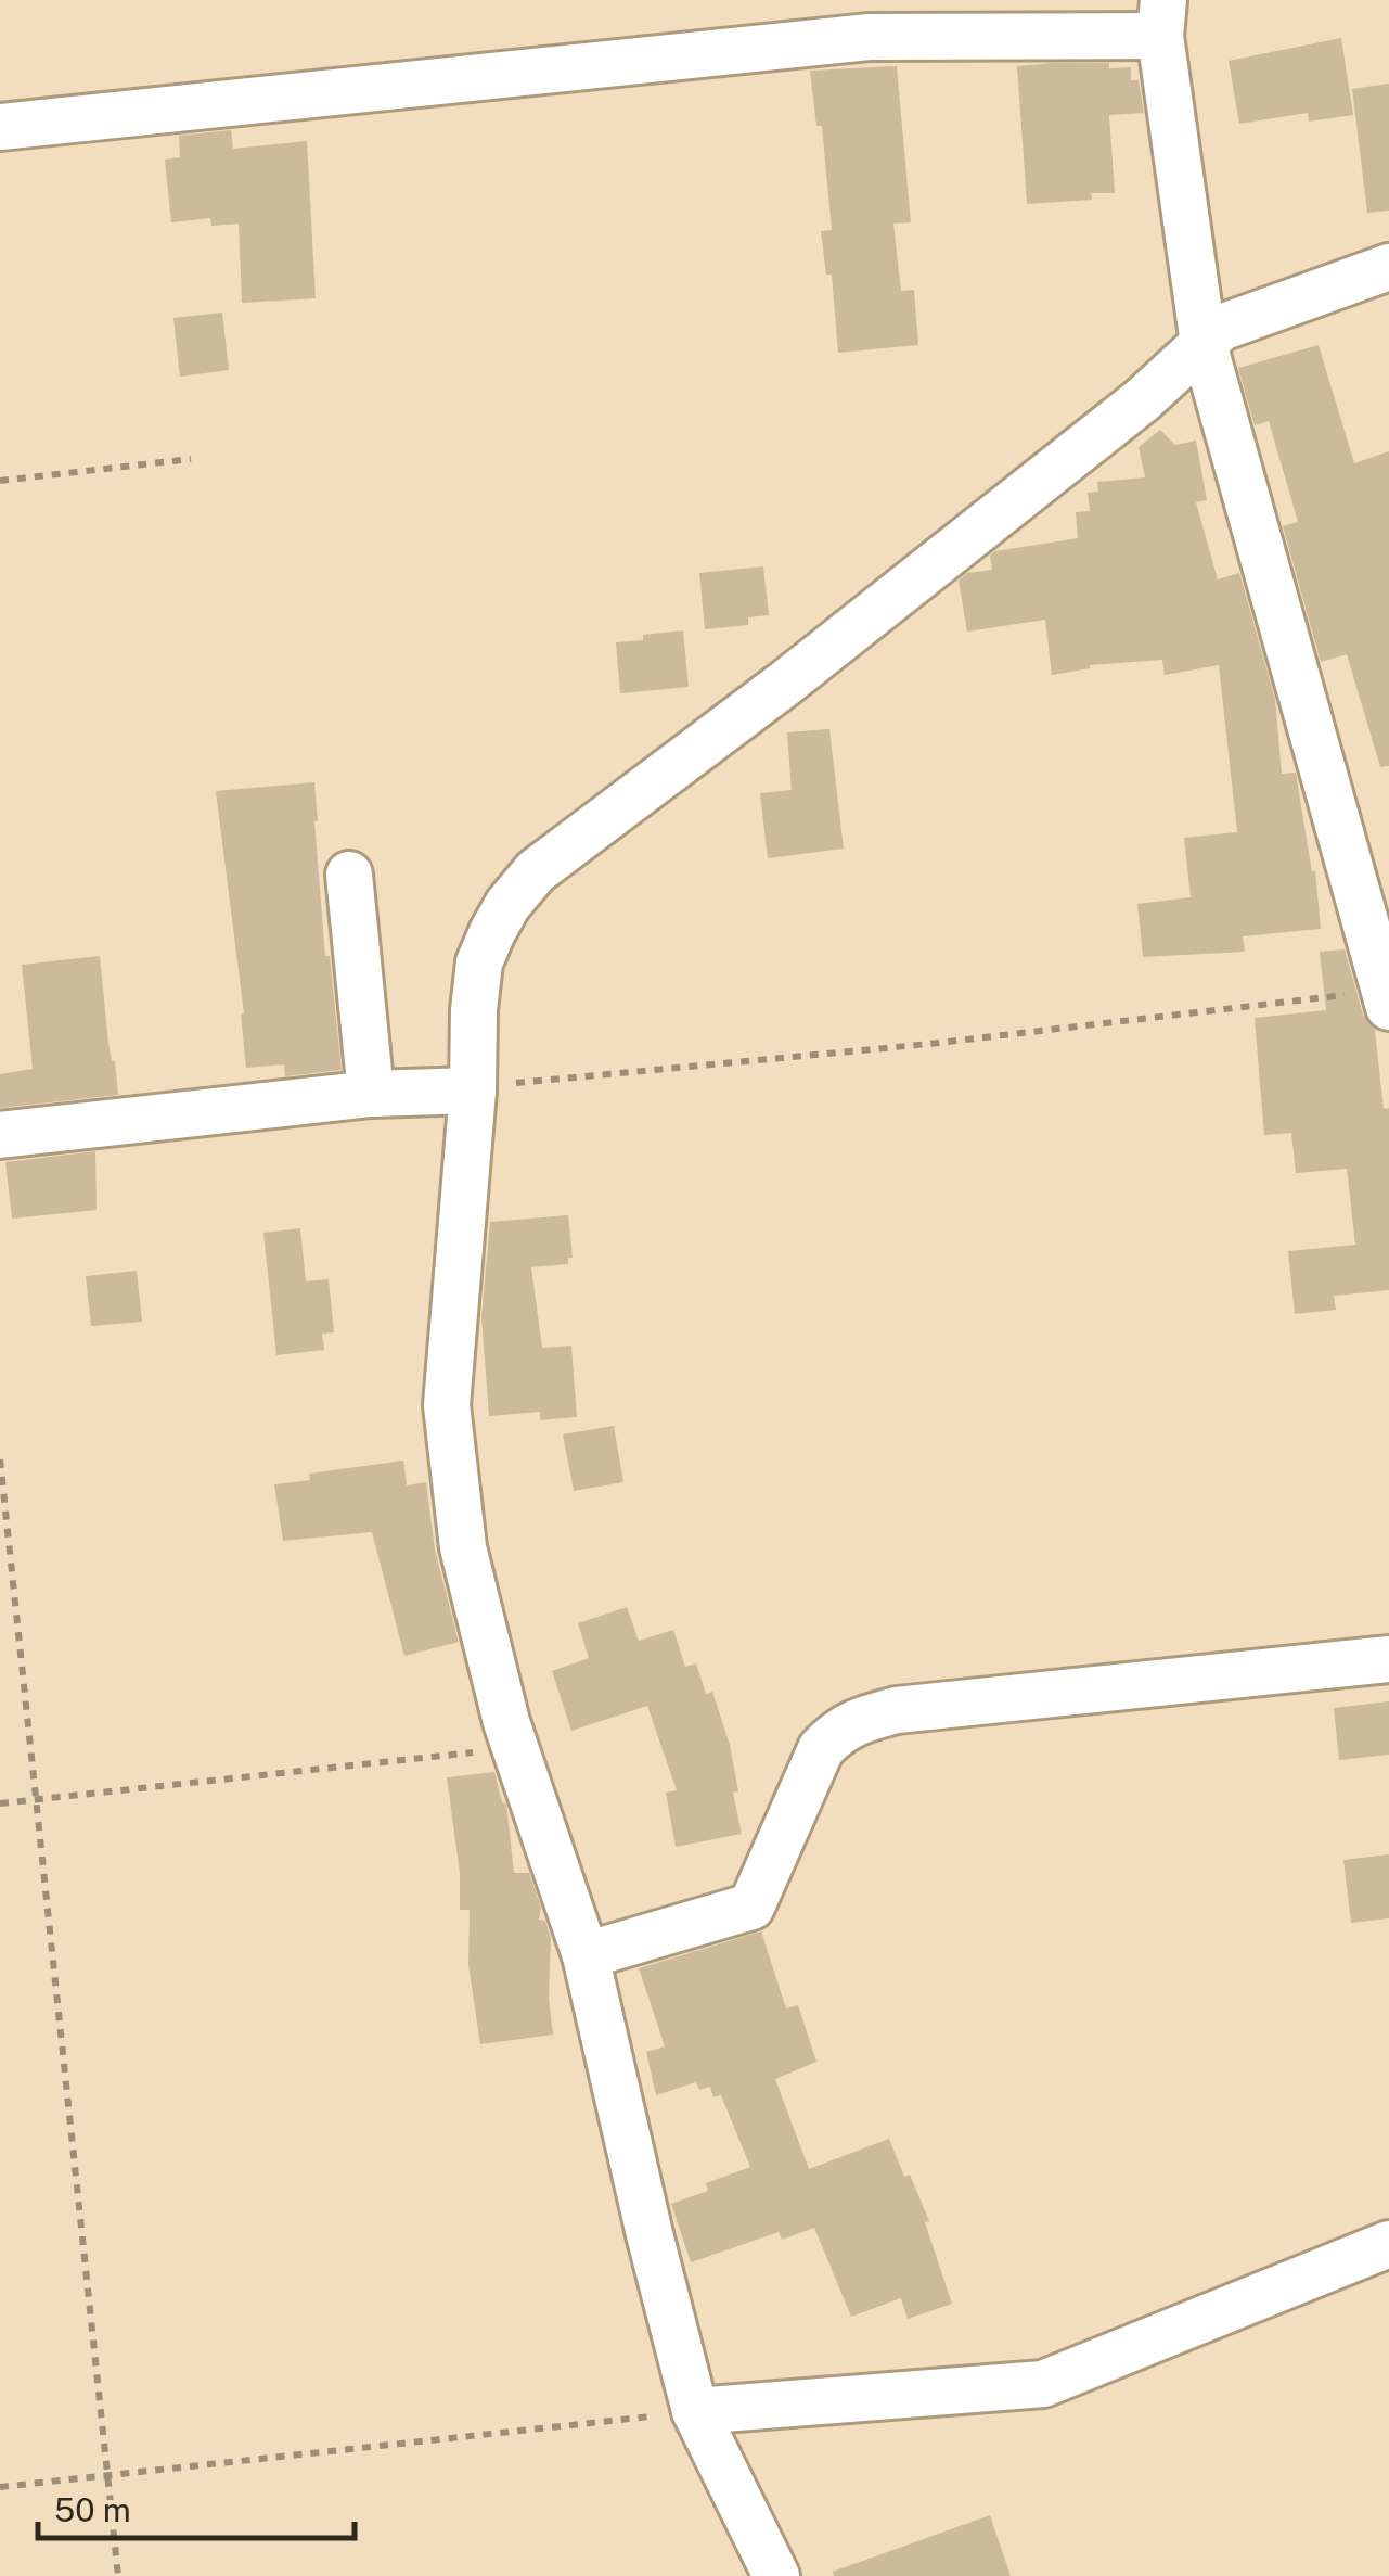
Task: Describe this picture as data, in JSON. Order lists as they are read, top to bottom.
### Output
{
  "scale_bar": "50 m"
}
